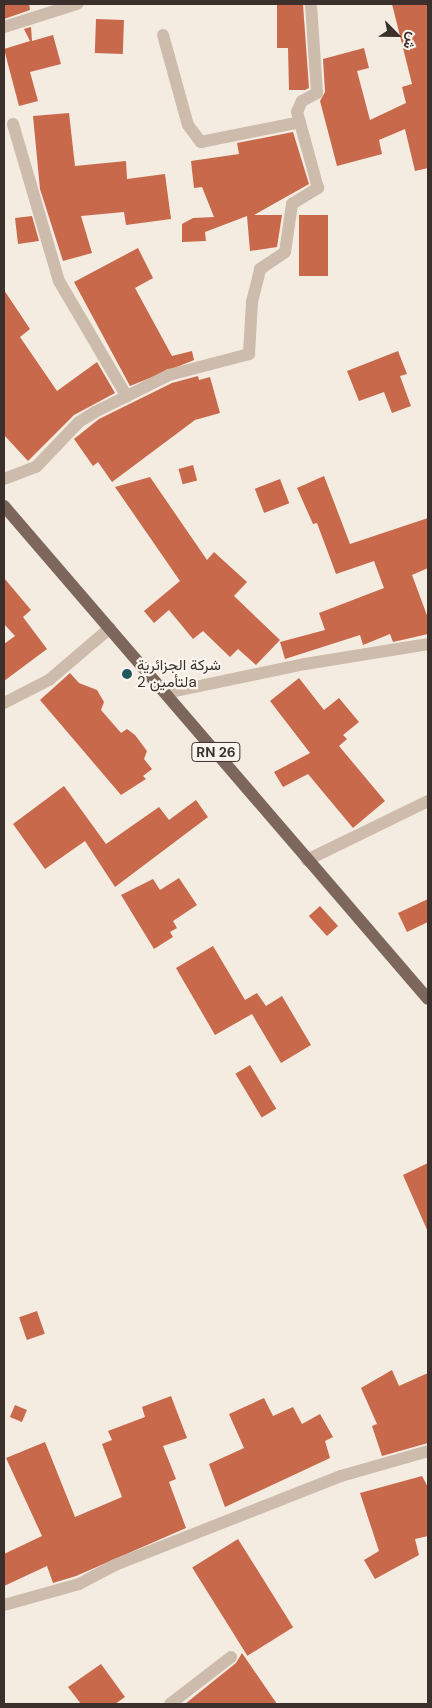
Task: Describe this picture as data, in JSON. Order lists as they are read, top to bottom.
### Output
{
  "streets": {
    "main road": ["RN 26"]
  },
  "places": ["شركة الجزائرية لتأمين 2a"],
  "north": "bottom right"
}
